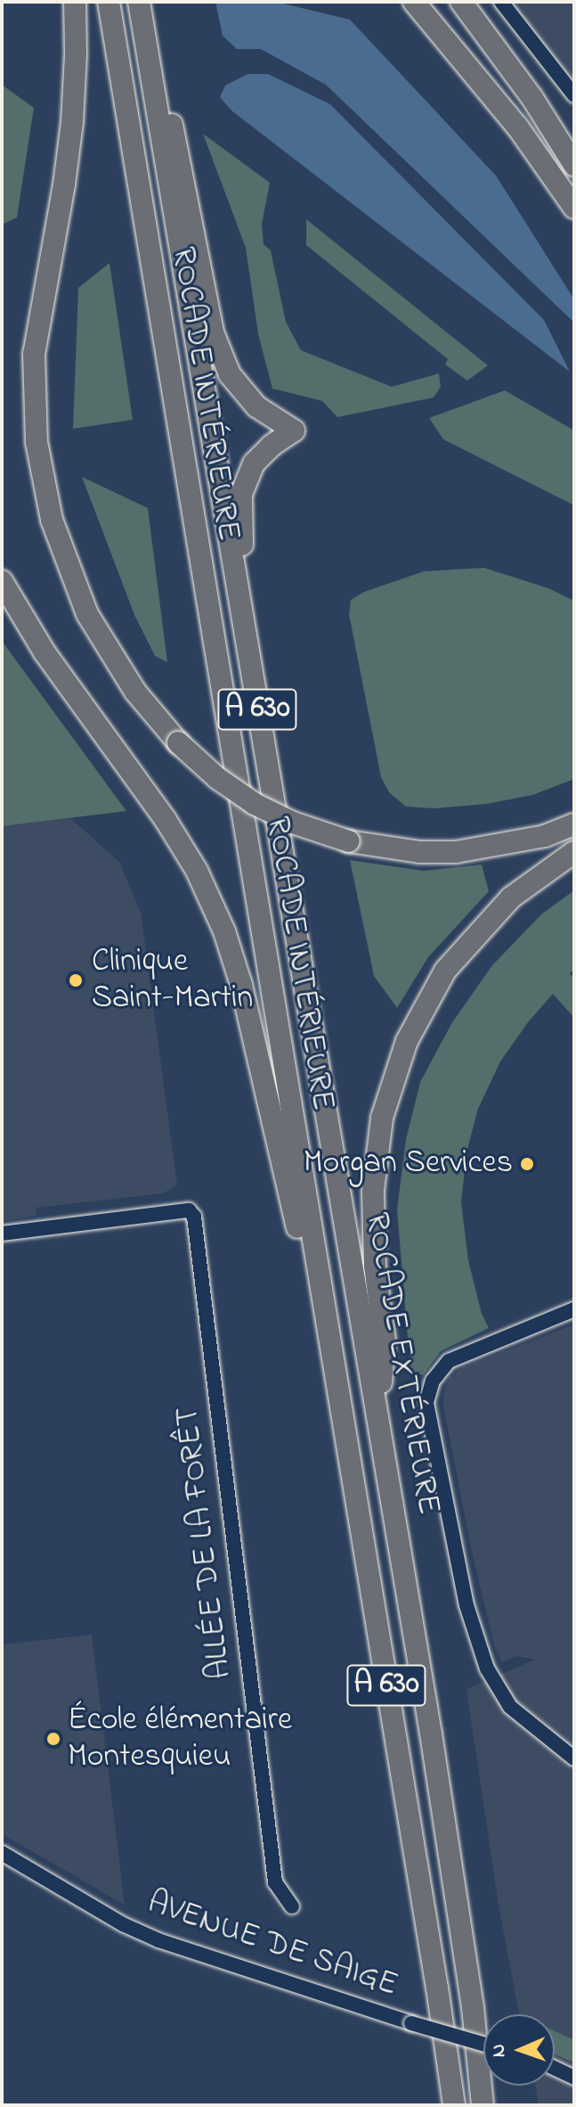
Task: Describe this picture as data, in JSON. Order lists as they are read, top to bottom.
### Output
{
  "streets": {
    "highway": ["ROCADE INTÉRIEURE", "A 630", "ROCADE EXTÉRIEURE"],
    "street": ["ALLÉE DE LA FORÊT", "AVENUE DE SAIGE"]
  },
  "places": ["Clinique Saint-Martin", "Morgan Services", "École élémentaire Montesquieu"],
  "north": "left"
}
